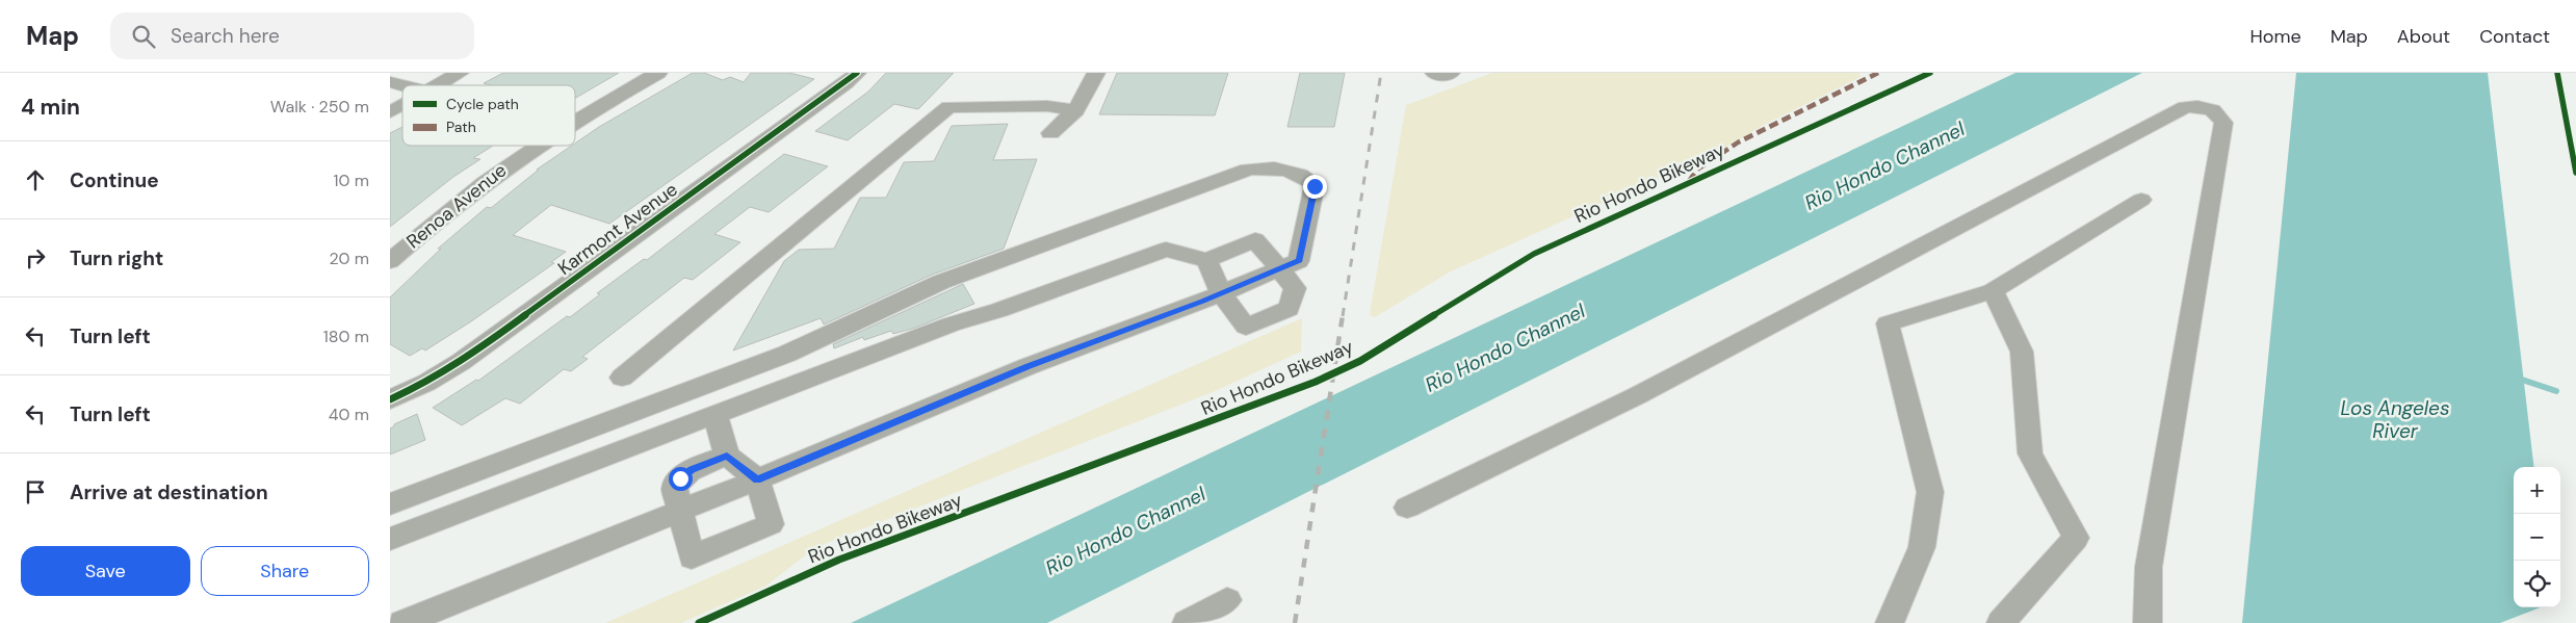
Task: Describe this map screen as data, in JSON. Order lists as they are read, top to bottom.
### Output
{
  "streets": {
    "street": ["Renoa Avenue", "Karmont Avenue"],
    "cycle path": ["Rio Hondo Bikeway"]
  },
  "water": ["Rio Hondo Channel", "Los Angeles River"],
  "legend": ["Cycle path", "Path"],
  "page": {
    "header": "Map",
    "search": "Search here",
    "nav": [
      "Home",
      "Map",
      "About",
      "Contact"
    ],
    "heading": ["4 min", "Walk · 250 m"],
    "list": [
      ["Continue", "10 m"],
      ["Turn right", "20 m"],
      ["Turn left", "180 m"],
      ["Turn left", "40 m"],
      "Arrive at destination"
    ],
    "map_buttons": ["+", "−"],
    "buttons": ["Save", "Share"]
  }
}
